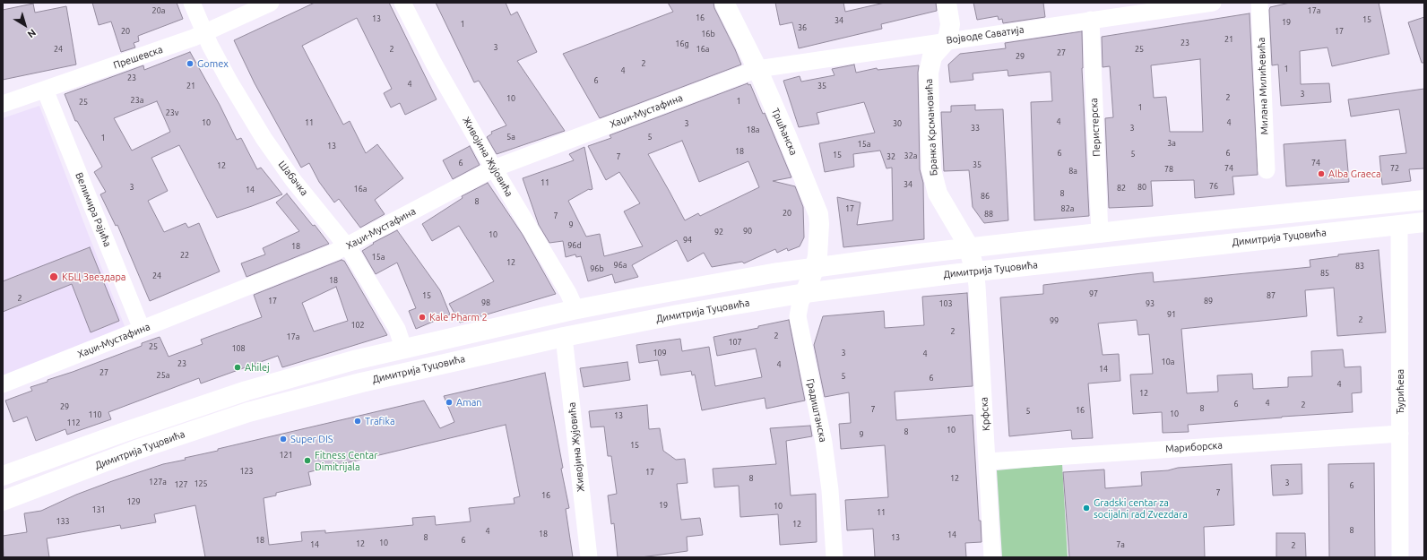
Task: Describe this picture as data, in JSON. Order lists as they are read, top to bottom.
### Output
{
  "streets": {
    "main road": [
      "Бранка Крсмановића",
      "Тршћанска",
      "Димитрија Туцовића",
      "Градиштанска"
    ],
    "street": [
      "Војводе Саватија",
      "Прешевска",
      "Милана Милићевића",
      "Хаџи-Мустафина",
      "Перистерска",
      "Живојина Жујовића",
      "Шабачка",
      "Велимира Рајића",
      "Ђурићева",
      "Крфска",
      "Мариборска"
    ]
  },
  "crossings": [
    ["Војводе Саватија", "Хаџи-Мустафина"],
    ["Војводе Саватија", "Бранка Крсмановића"],
    ["Војводе Саватија", "Перистерска"],
    ["Војводе Саватија", "Тршћанска"],
    ["Прешевска", "Шабачка"],
    ["Прешевска", "Велимира Рајића"],
    ["Хаџи-Мустафина", "Тршћанска"],
    ["Хаџи-Мустафина", "Живојина Жујовића"],
    ["Хаџи-Мустафина", "Шабачка"],
    ["Хаџи-Мустафина", "Велимира Рајића"],
    ["Бранка Крсмановића", "Димитрија Туцовића"],
    ["Бранка Крсмановића", "Крфска"],
    ["Перистерска", "Димитрија Туцовића"],
    ["Тршћанска", "Димитрија Туцовића"],
    ["Тршћанска", "Градиштанска"],
    ["Живојина Жујовића", "Димитрија Туцовића"],
    ["Шабачка", "Димитрија Туцовића"],
    ["Димитрија Туцовића", "Ђурићева"],
    ["Димитрија Туцовића", "Градиштанска"],
    ["Димитрија Туцовића", "Крфска"],
    ["Ђурићева", "Мариборска"],
    ["Крфска", "Мариборска"]
  ],
  "places": [
    "Gomex",
    "Alba Graeca",
    "КБЦ Звездара",
    "Kale Pharm 2",
    "Ahilej",
    "Aman",
    "Trafika",
    "Super DIS",
    "Fitness Centar Dimitrijala",
    "Gradski centar za socijalni rad Zvezdara"
  ],
  "house_numbers": [
    "20a",
    "17a",
    "16",
    "13",
    "15",
    "34",
    "19",
    "1",
    "36",
    "20",
    "17",
    "16b",
    "21",
    "23",
    "16g",
    "3",
    "24",
    "2",
    "16a",
    "25",
    "27",
    "29",
    "2",
    "1",
    "4",
    "23",
    "6",
    "4",
    "21",
    "35",
    "3",
    "2",
    "10",
    "23a",
    "1",
    "25",
    "1",
    "23v",
    "4",
    "10",
    "11",
    "4",
    "3",
    "30",
    "33",
    "3",
    "18a",
    "5a",
    "5",
    "1",
    "3a",
    "15a",
    "13",
    "18",
    "6",
    "6",
    "5",
    "15",
    "32a",
    "7",
    "32",
    "6",
    "74",
    "35",
    "12",
    "74",
    "72",
    "78",
    "8a",
    "11",
    "34",
    "76",
    "3",
    "80",
    "82",
    "16a",
    "14",
    "8",
    "86",
    "8",
    "17",
    "82a",
    "20",
    "88",
    "7",
    "9",
    "90",
    "92",
    "10",
    "94",
    "96d",
    "18",
    "22",
    "15a",
    "12",
    "96a",
    "83",
    "96b",
    "85",
    "24",
    "18",
    "97",
    "15",
    "87",
    "2",
    "17",
    "89",
    "98",
    "103",
    "93",
    "91",
    "2",
    "99",
    "102",
    "2",
    "2",
    "17a",
    "107",
    "25",
    "108",
    "109",
    "3",
    "4",
    "10a",
    "23",
    "4",
    "14",
    "27",
    "25a",
    "5",
    "6",
    "4",
    "12",
    "4",
    "6",
    "2",
    "29",
    "8",
    "7",
    "16",
    "5",
    "10",
    "110",
    "13",
    "112",
    "10",
    "8",
    "9",
    "15",
    "121",
    "123",
    "17",
    "8",
    "12",
    "127a",
    "3",
    "125",
    "127",
    "6",
    "7",
    "16",
    "129",
    "19",
    "10",
    "131",
    "11",
    "133",
    "12",
    "8",
    "4",
    "18",
    "14",
    "8",
    "13",
    "18",
    "6",
    "10",
    "12",
    "14",
    "7a",
    "2"
  ],
  "north": "bottom right"
}
